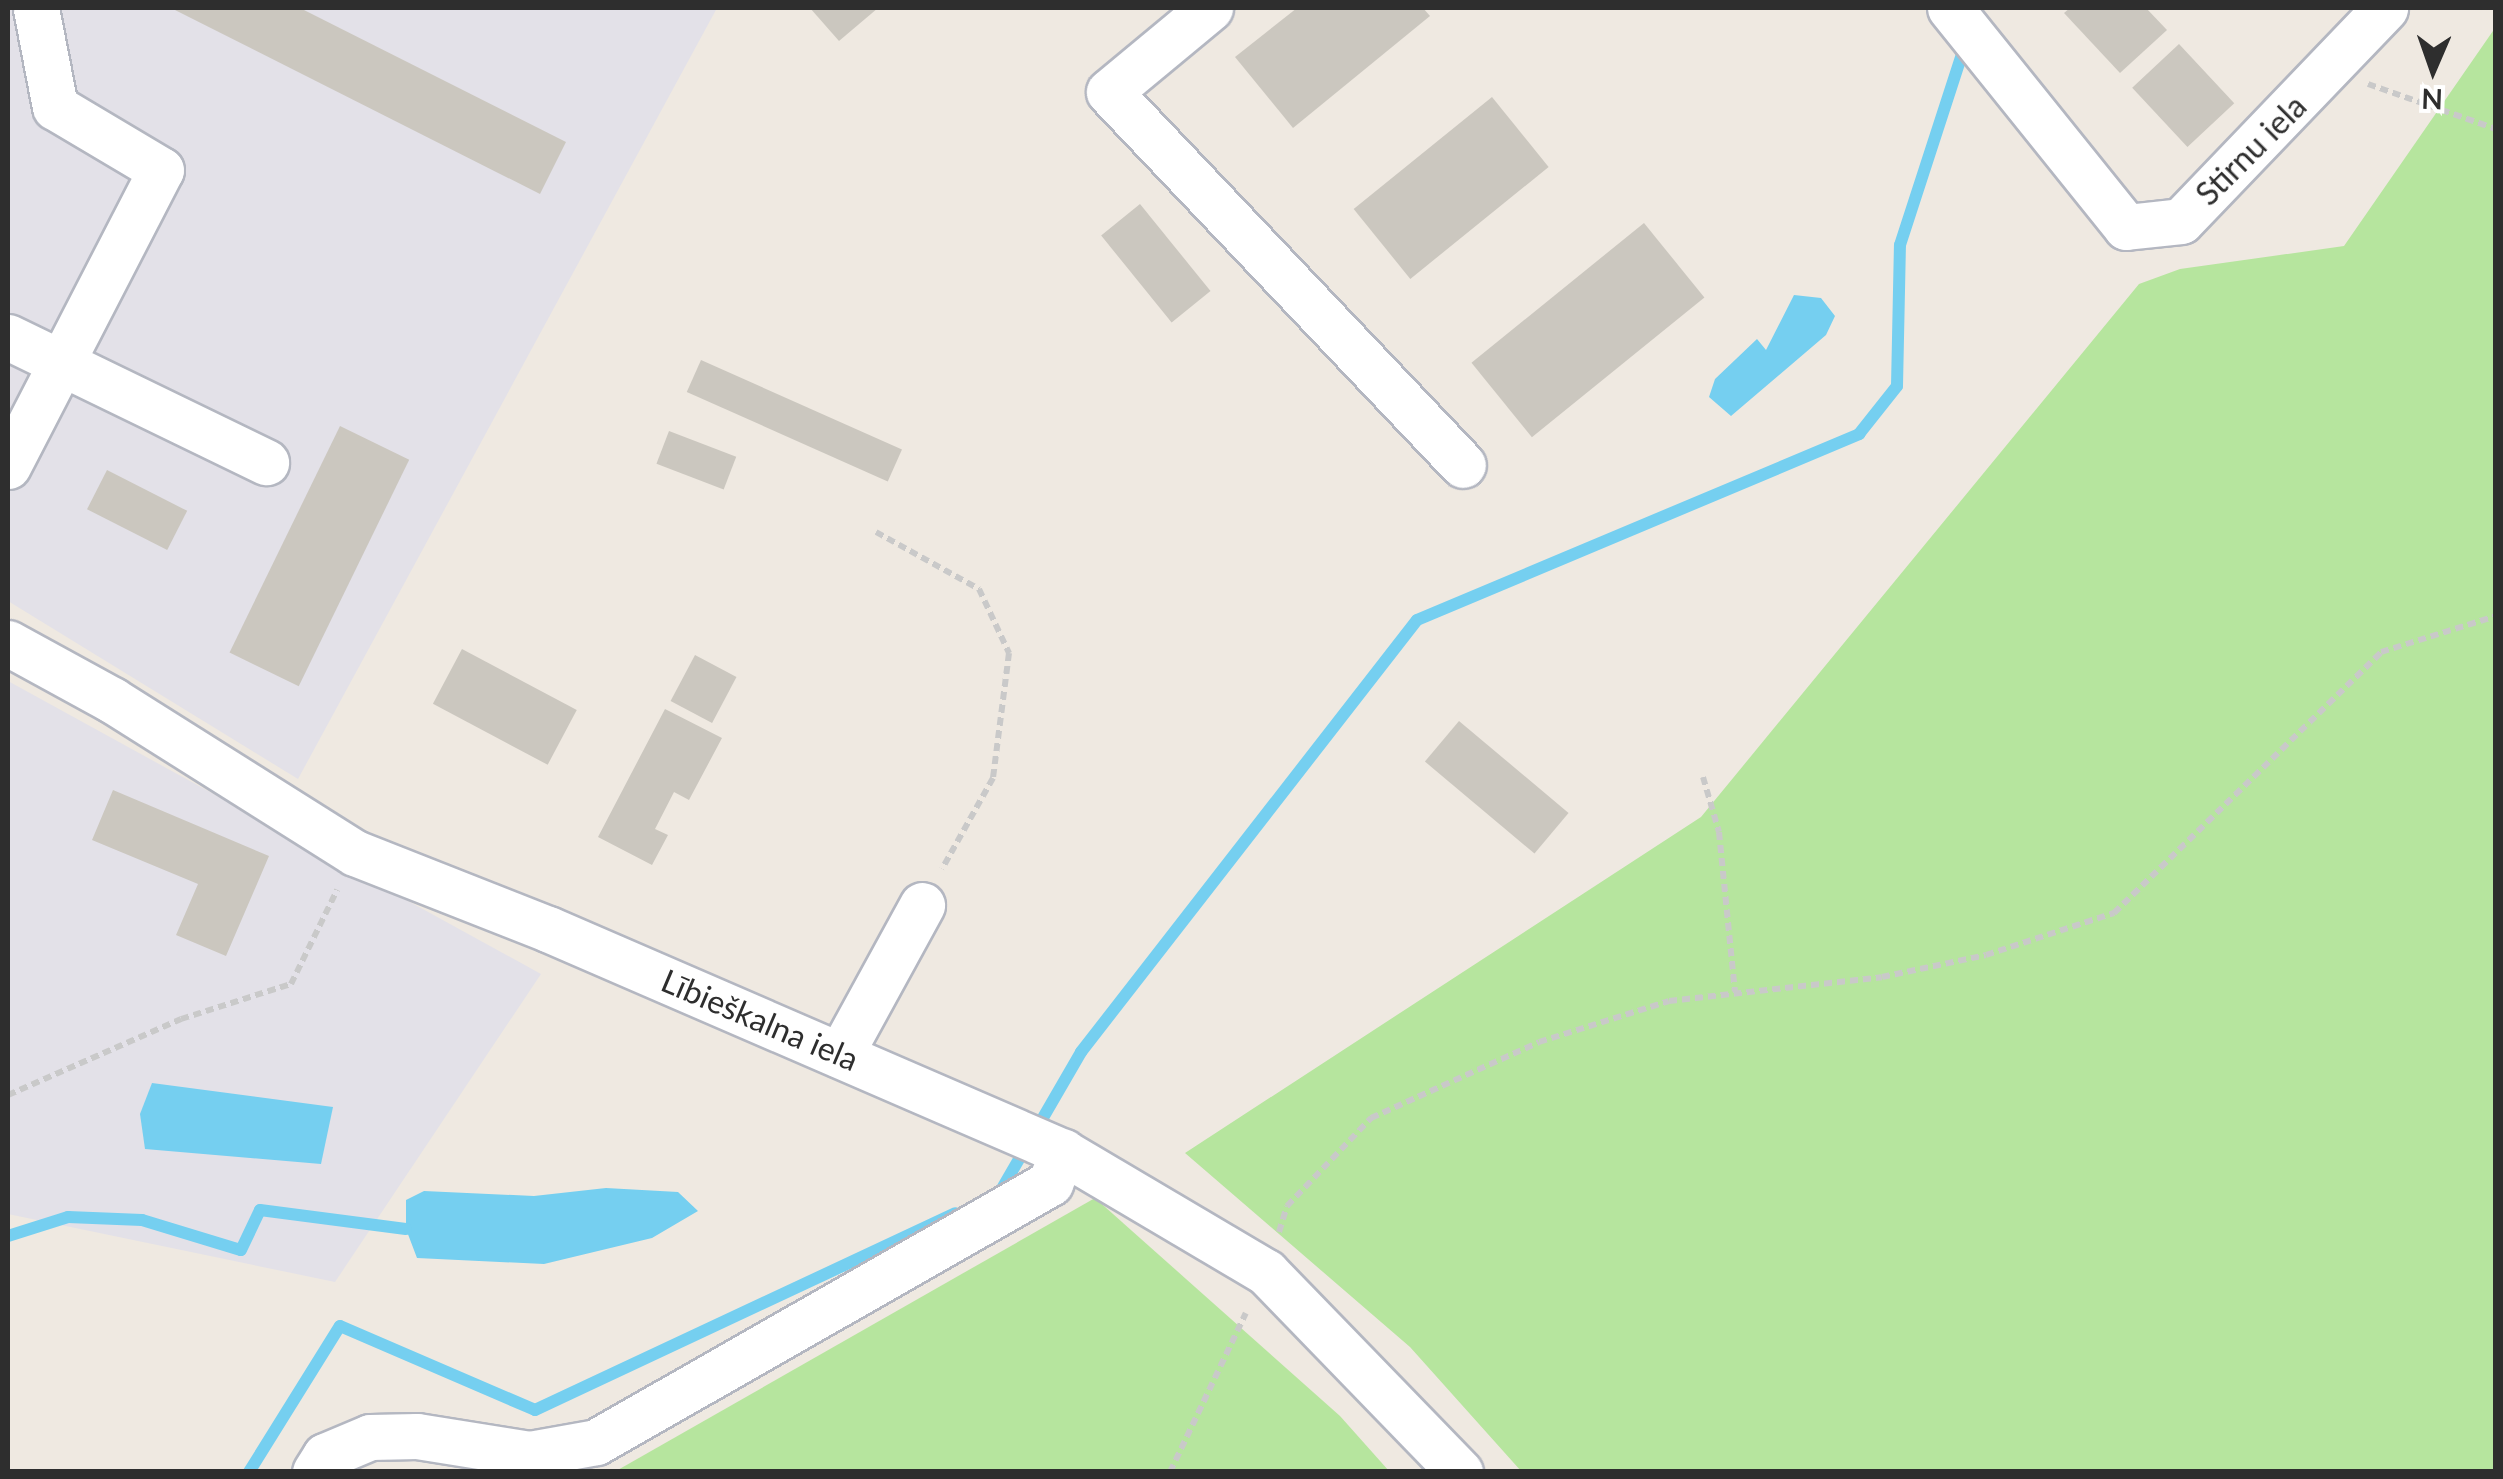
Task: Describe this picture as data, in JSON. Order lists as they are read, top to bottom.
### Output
{
  "streets": {
    "street": ["Stirnu iela", "Lībieškalna iela"]
  },
  "north": "bottom"
}
